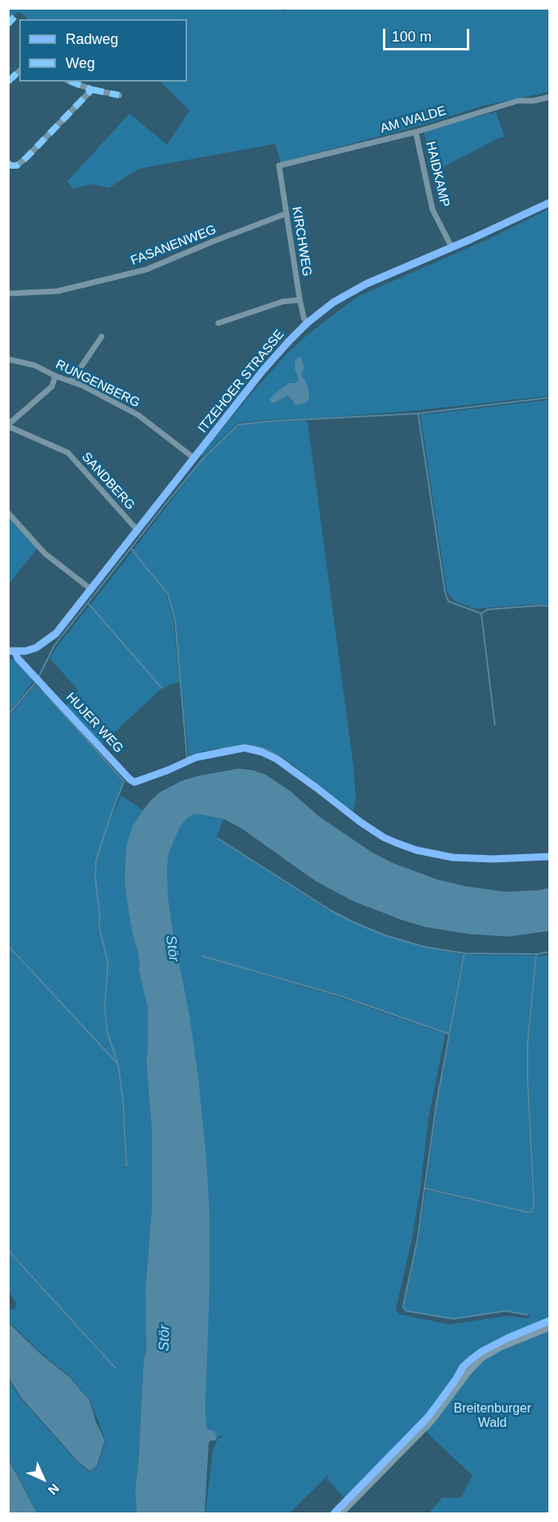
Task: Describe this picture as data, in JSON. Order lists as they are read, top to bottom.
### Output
{
  "streets": {
    "street": [
      "AM WALDE",
      "HAIDKAMP",
      "KIRCHWEG",
      "FASANENWEG",
      "ITZEHOER STRASSE",
      "RUNGENBERG",
      "SANDBERG",
      "HUJER WEG"
    ]
  },
  "crossings": [
    ["AM WALDE", "HAIDKAMP"],
    ["AM WALDE", "KIRCHWEG"],
    ["HAIDKAMP", "ITZEHOER STRASSE"],
    ["KIRCHWEG", "FASANENWEG"],
    ["KIRCHWEG", "ITZEHOER STRASSE"],
    ["ITZEHOER STRASSE", "RUNGENBERG"],
    ["ITZEHOER STRASSE", "SANDBERG"],
    ["ITZEHOER STRASSE", "HUJER WEG"]
  ],
  "water": ["Stör"],
  "parks": ["Breitenburger Wald"],
  "legend": ["Radweg", "Weg"],
  "scale_bar": "100 m",
  "north": "bottom right"
}
